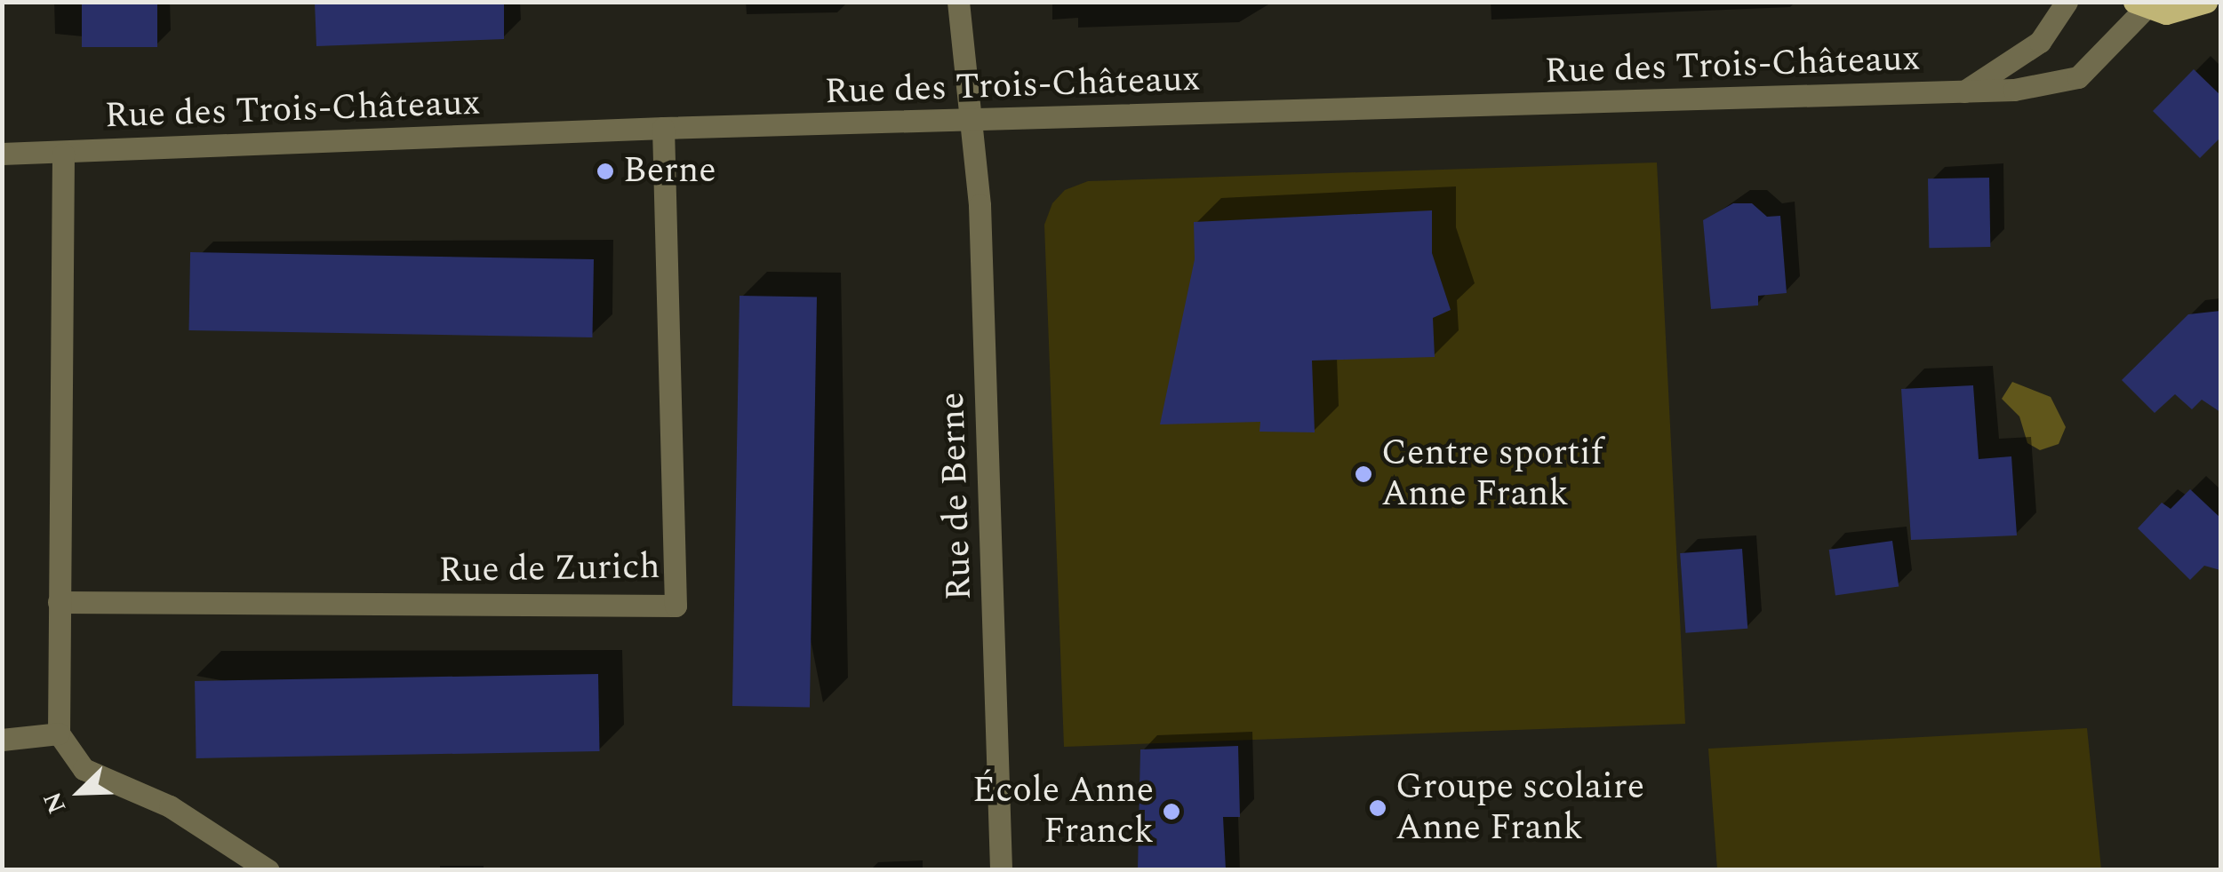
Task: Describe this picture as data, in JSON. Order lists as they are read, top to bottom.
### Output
{
  "streets": {
    "street": ["Rue des Trois-Châteaux", "Rue de Berne", "Rue de Zurich"]
  },
  "crossings": [
    ["Rue des Trois-Châteaux", "Rue de Berne"],
    ["Rue des Trois-Châteaux", "Rue de Zurich"]
  ],
  "places": [
    "Berne",
    "Centre sportif Anne Frank",
    "Groupe scolaire Anne Frank",
    "École Anne Franck"
  ],
  "north": "bottom left"
}
